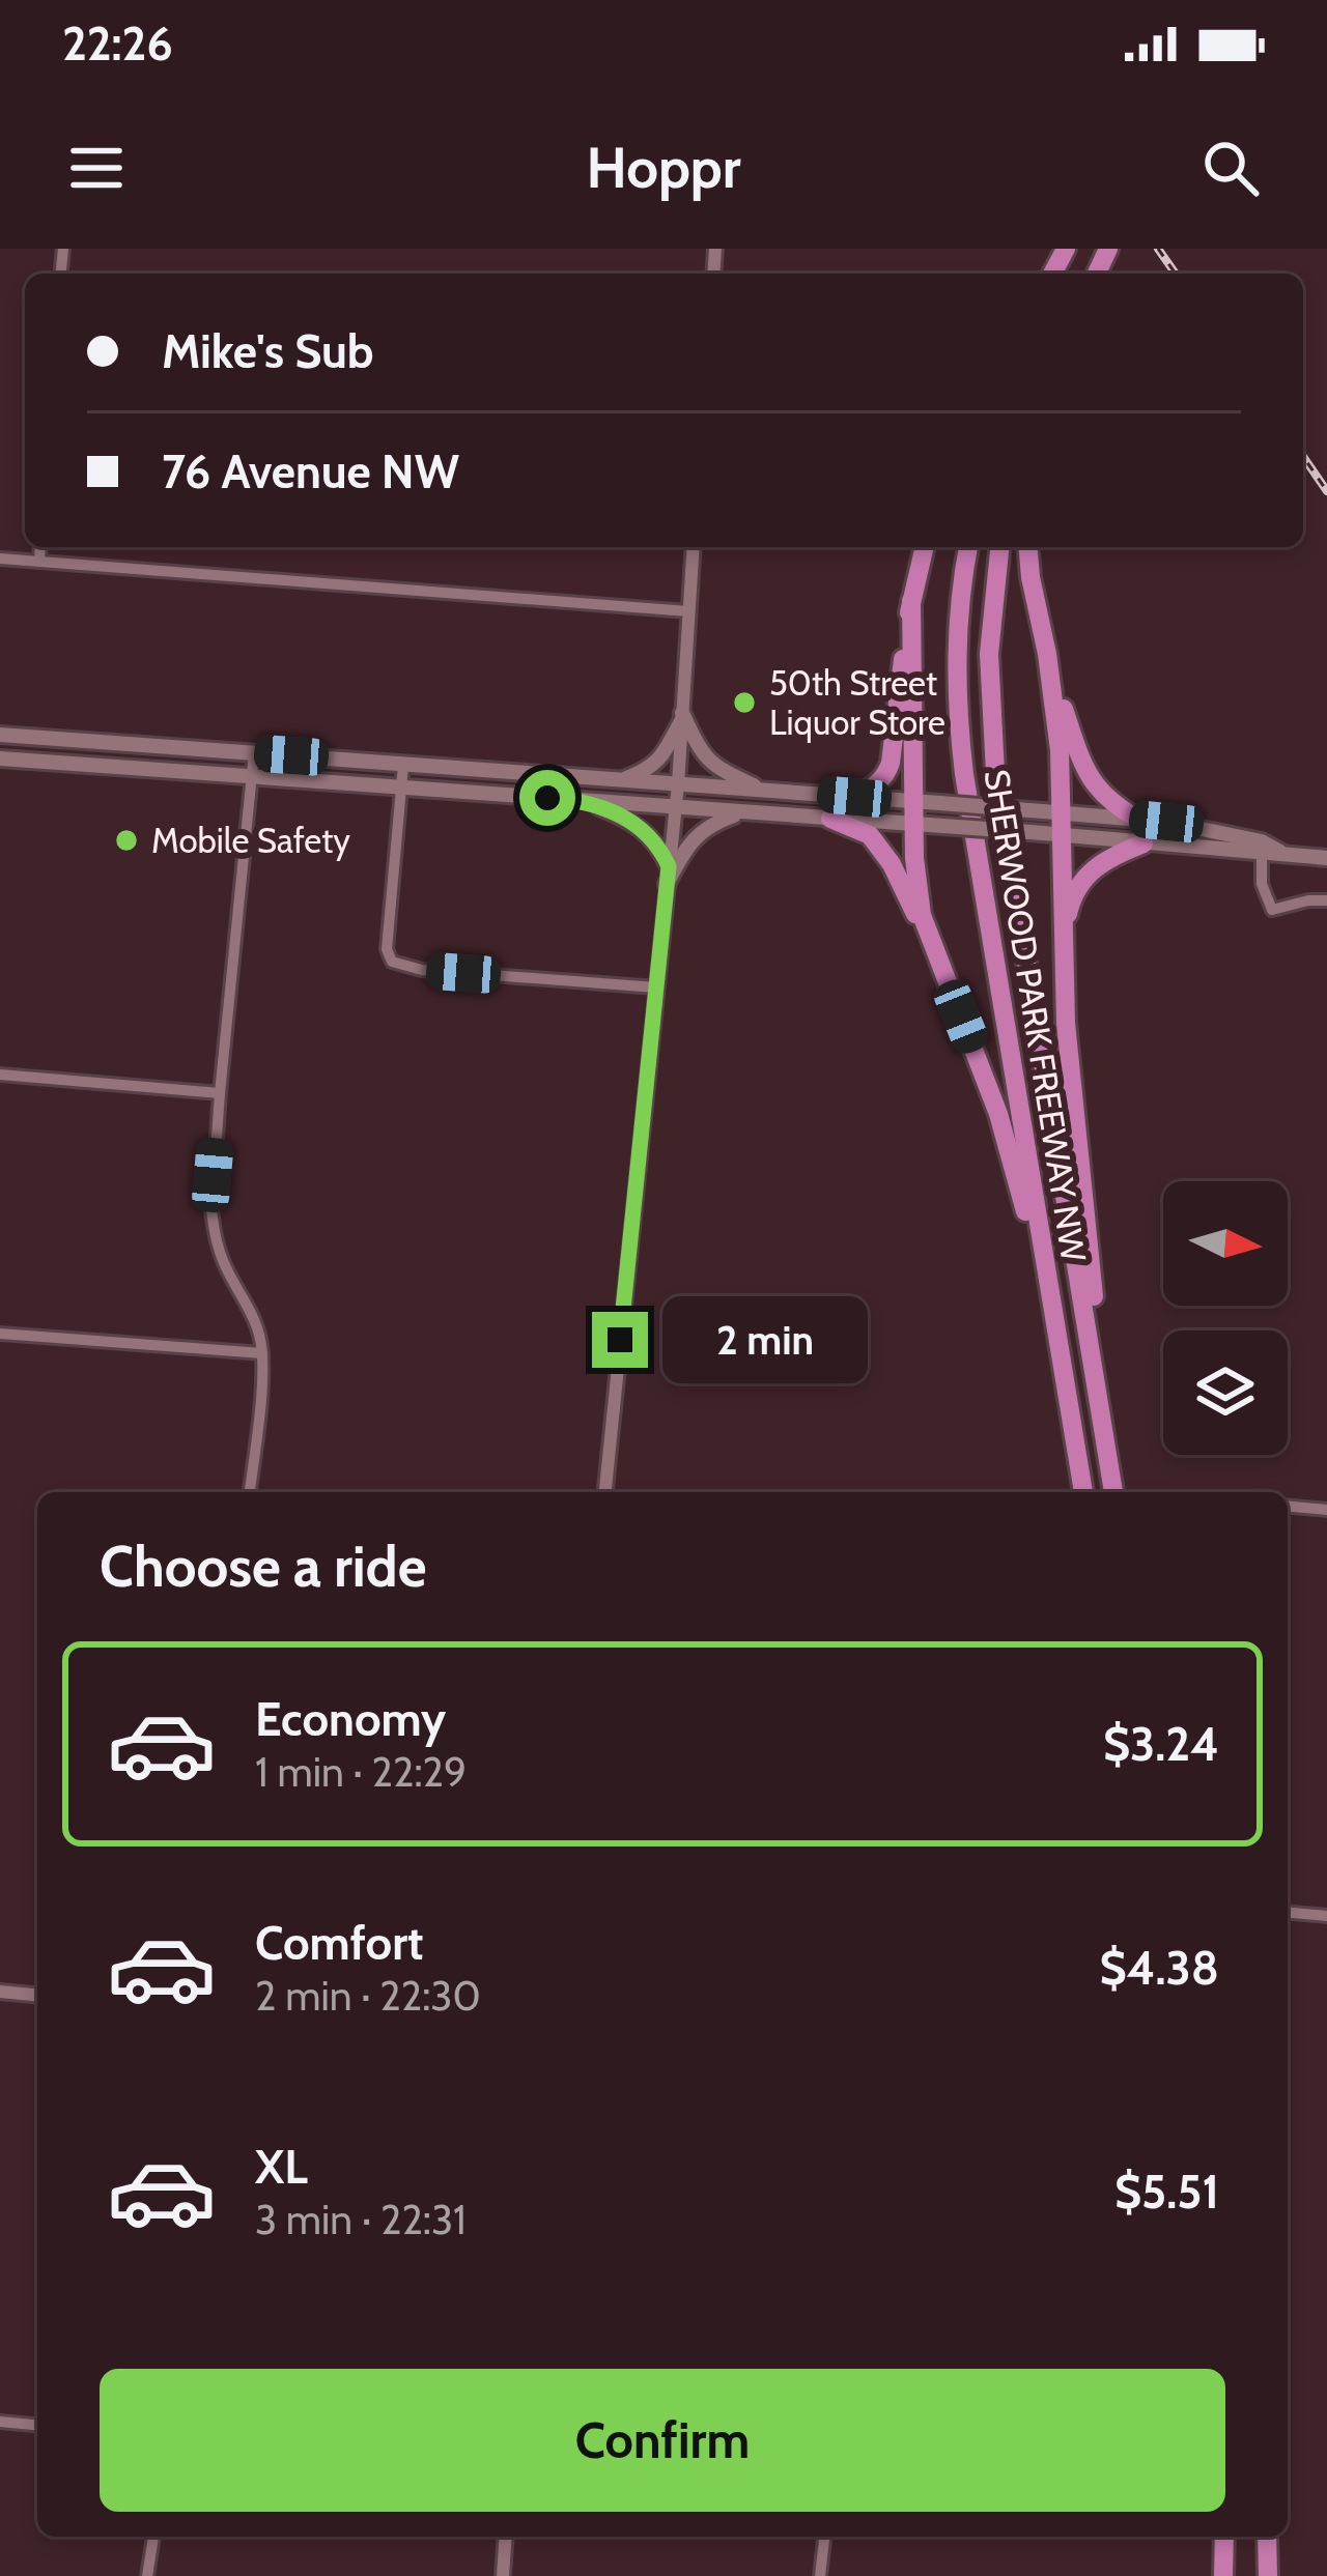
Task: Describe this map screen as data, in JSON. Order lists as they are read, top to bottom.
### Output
{
  "streets": {
    "highway": ["SHERWOOD PARK FREEWAY NW"]
  },
  "places": ["50th Street Liquor Store", "Mobile Safety"],
  "north": "right",
  "page": {
    "status": "22:26",
    "header": "Hoppr",
    "banner": ["Mike's Sub", "76 Avenue NW"],
    "bubble": "2 min",
    "heading": "Choose a ride",
    "list": [
      {
        "name": "Economy",
        "note": "1 min · 22:29",
        "value": "$3.24"
      },
      {
        "name": "Comfort",
        "note": "2 min · 22:30",
        "value": "$4.38"
      },
      {
        "name": "XL",
        "note": "3 min · 22:31",
        "value": "$5.51"
      }
    ],
    "buttons": "Confirm"
  }
}
